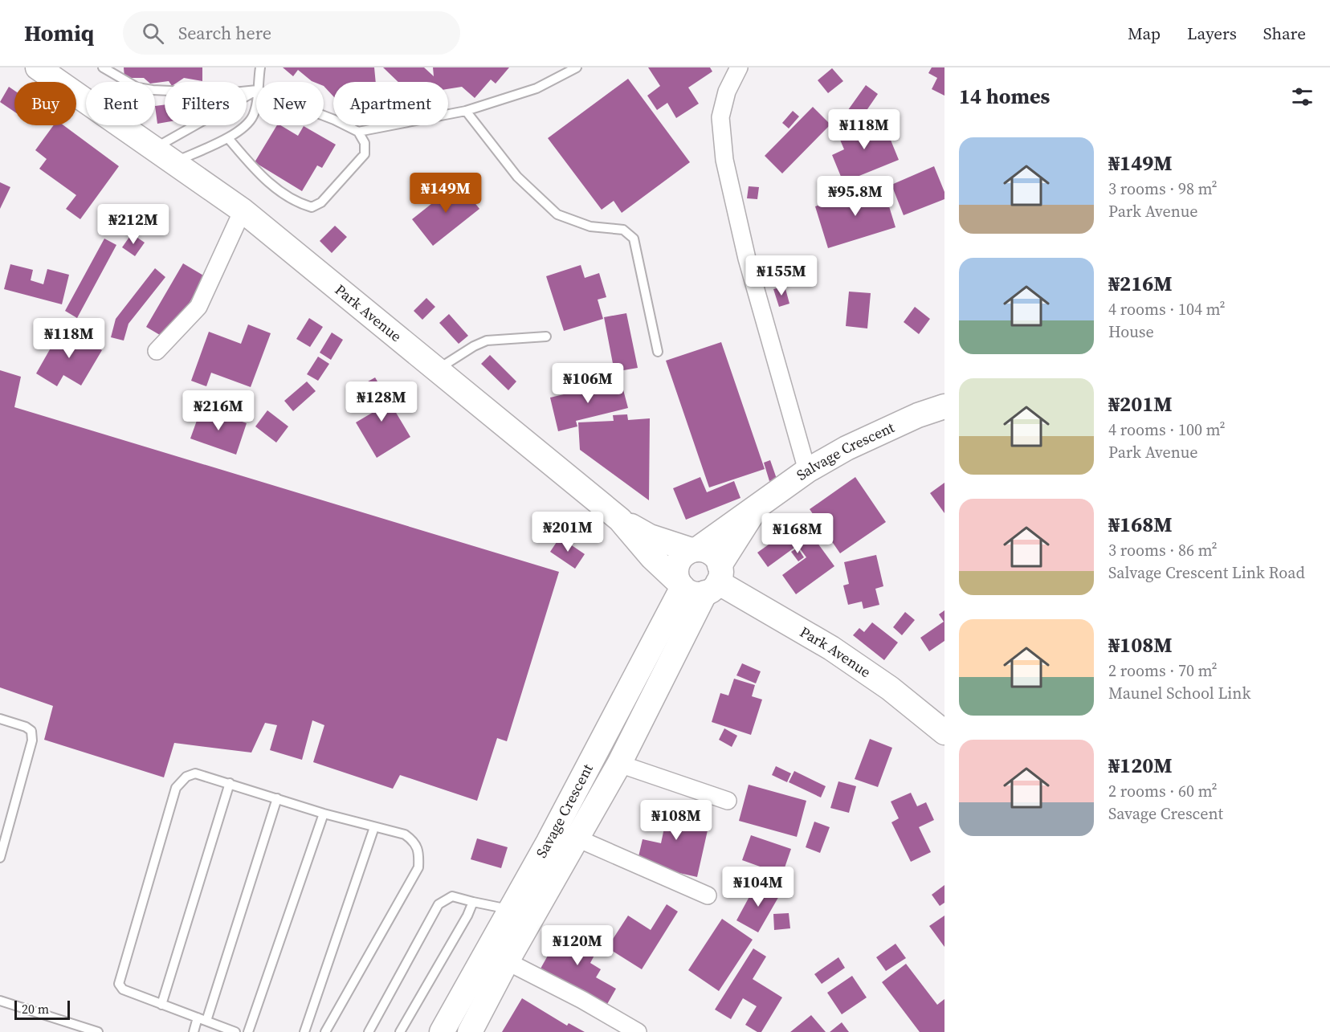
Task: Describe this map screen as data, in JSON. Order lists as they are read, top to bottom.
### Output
{
  "streets": {
    "main road": ["Park Avenue", "Salvage Crescent", "Savage Crescent"]
  },
  "crossings": [
    ["Park Avenue", "Savage Crescent"]
  ],
  "scale_bar": "20 m",
  "page": {
    "header": "Homiq",
    "search": "Search here",
    "nav": ["Map", "Layers", "Share"],
    "heading": "14 homes",
    "chip": [
      "Buy",
      "Rent",
      "Filters",
      "New",
      "Apartment"
    ],
    "price": [
      "₦118M",
      "₦149M",
      "₦95.8M",
      "₦212M",
      "₦155M",
      "₦118M",
      "₦106M",
      "₦128M",
      "₦216M",
      "₦201M",
      "₦168M",
      "₦108M",
      "₦104M",
      "₦120M"
    ],
    "list": [
      {
        "name": "₦149M",
        "note": "3 rooms · 98 m² · Park Avenue"
      },
      {
        "name": "₦216M",
        "note": "4 rooms · 104 m² · House"
      },
      {
        "name": "₦201M",
        "note": "4 rooms · 100 m² · Park Avenue"
      },
      {
        "name": "₦168M",
        "note": "3 rooms · 86 m² · Salvage Crescent Link Road"
      },
      {
        "name": "₦108M",
        "note": "2 rooms · 70 m² · Maunel School Link"
      },
      {
        "name": "₦120M",
        "note": "2 rooms · 60 m² · Savage Crescent"
      }
    ],
    "scale": "20 m"
  }
}
